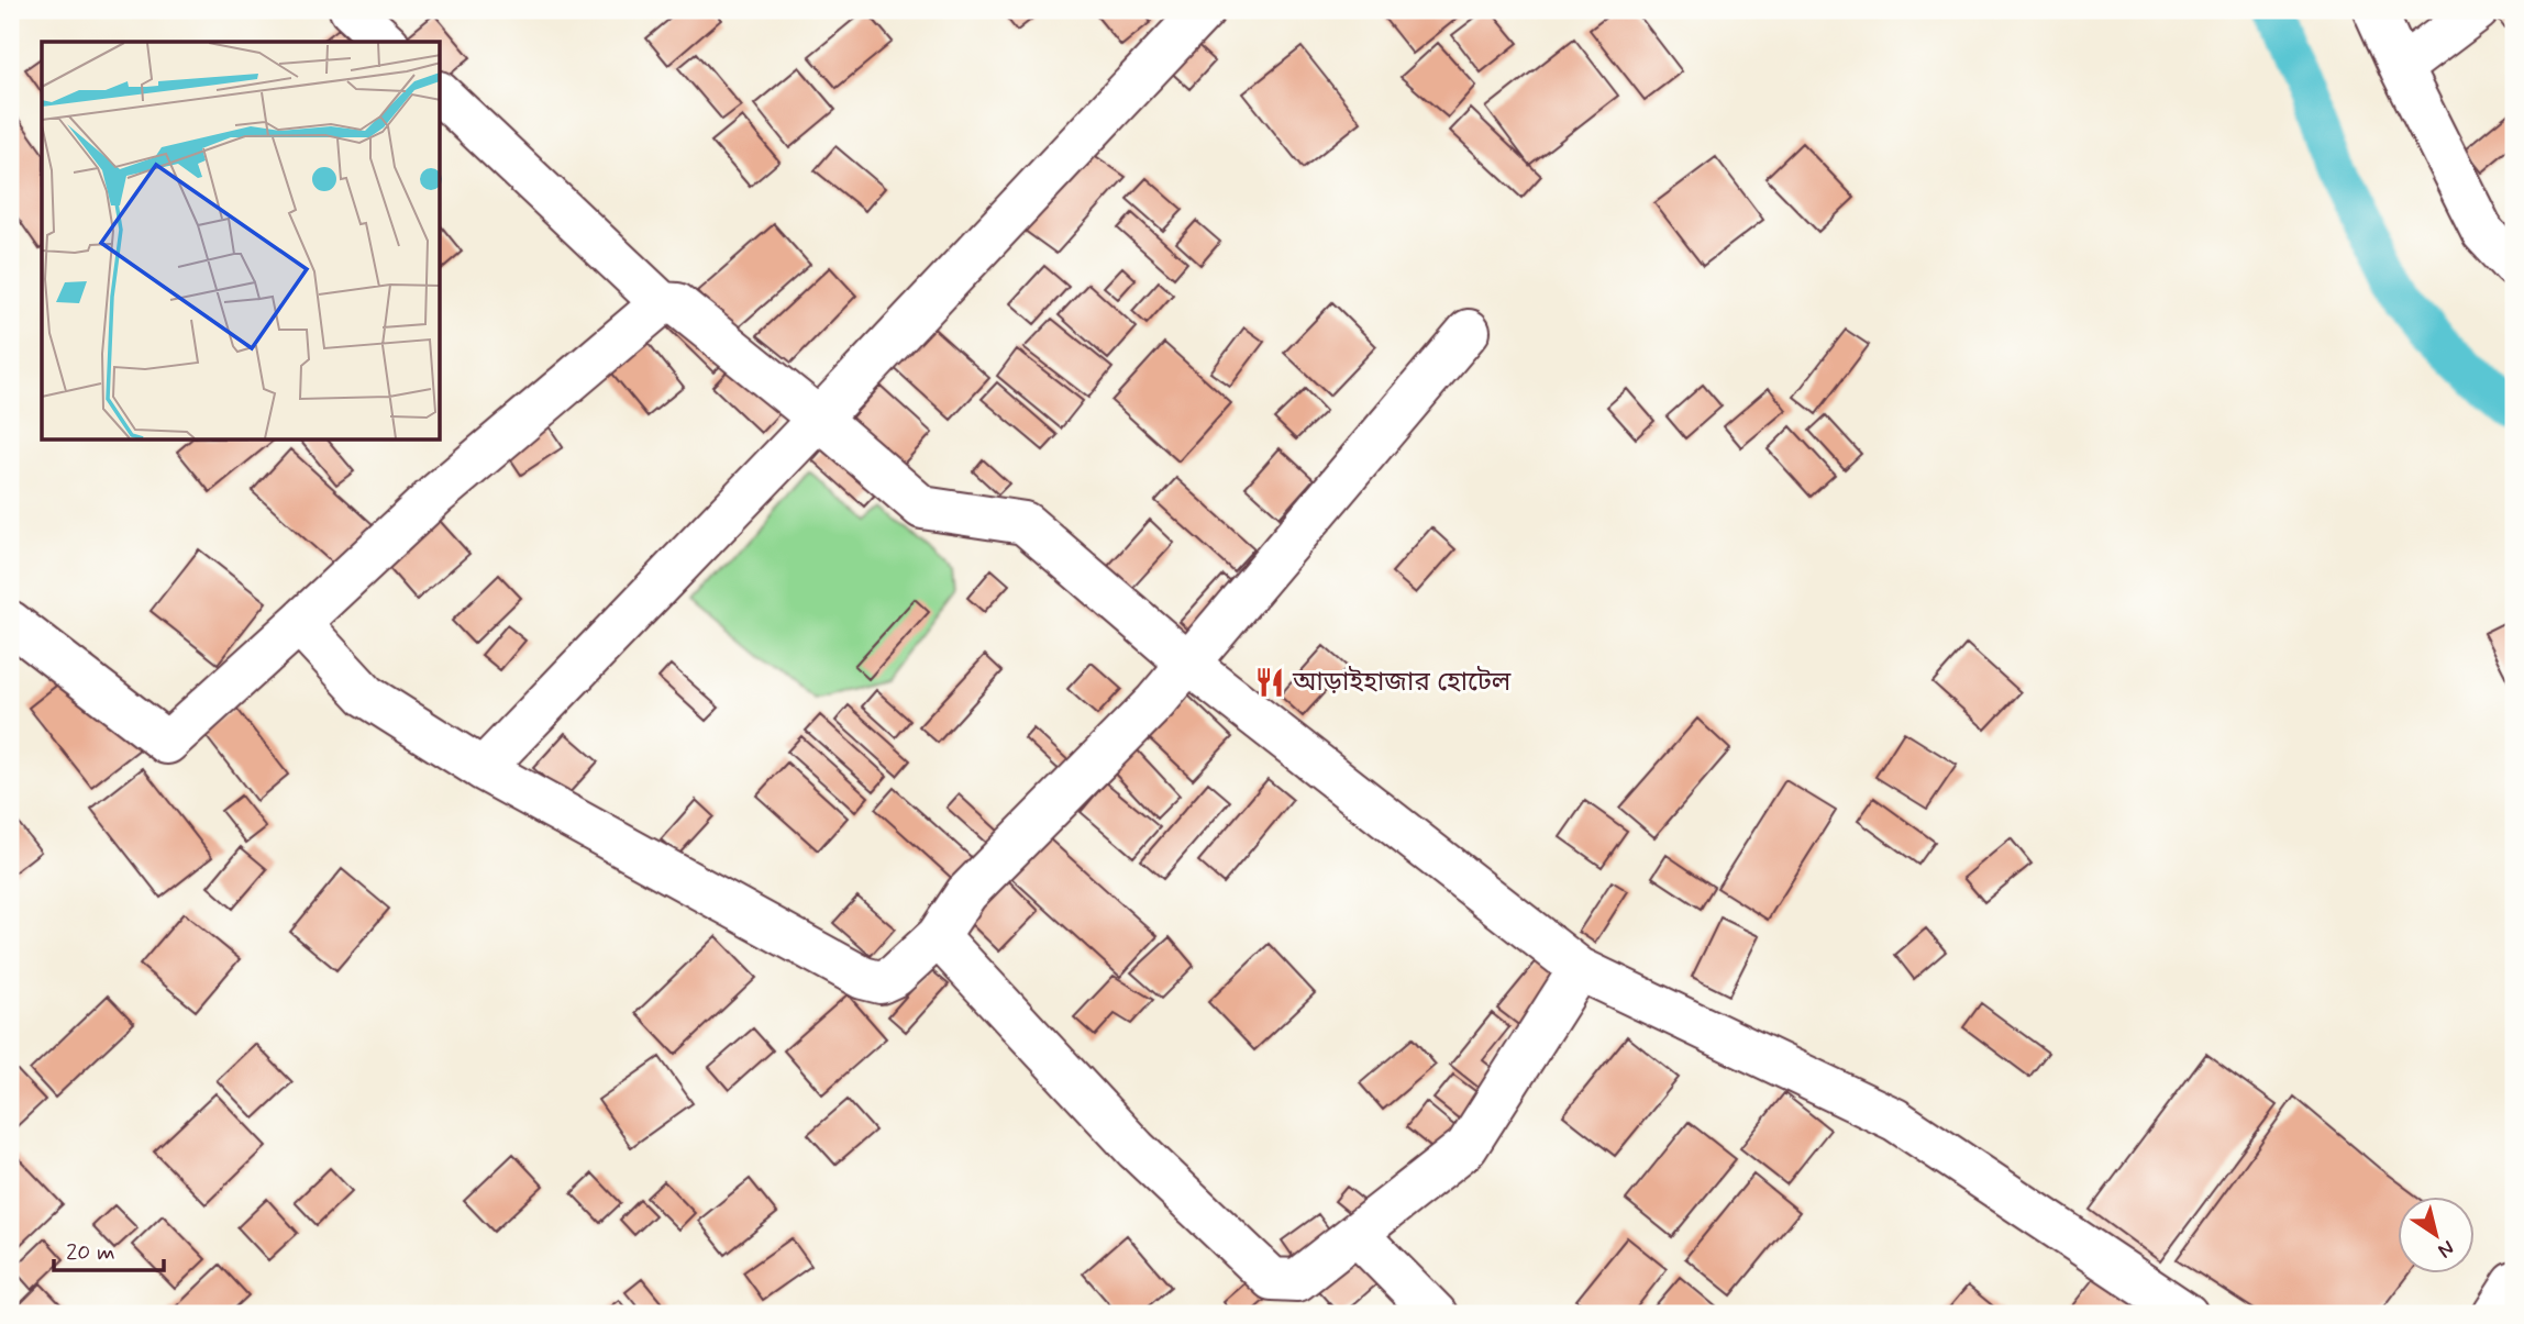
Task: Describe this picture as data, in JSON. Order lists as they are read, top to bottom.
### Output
{
  "places": {
    "restaurant": ["আড়াইহাজার হোটেল"]
  },
  "scale_bar": "20 m",
  "north": "bottom right"
}
